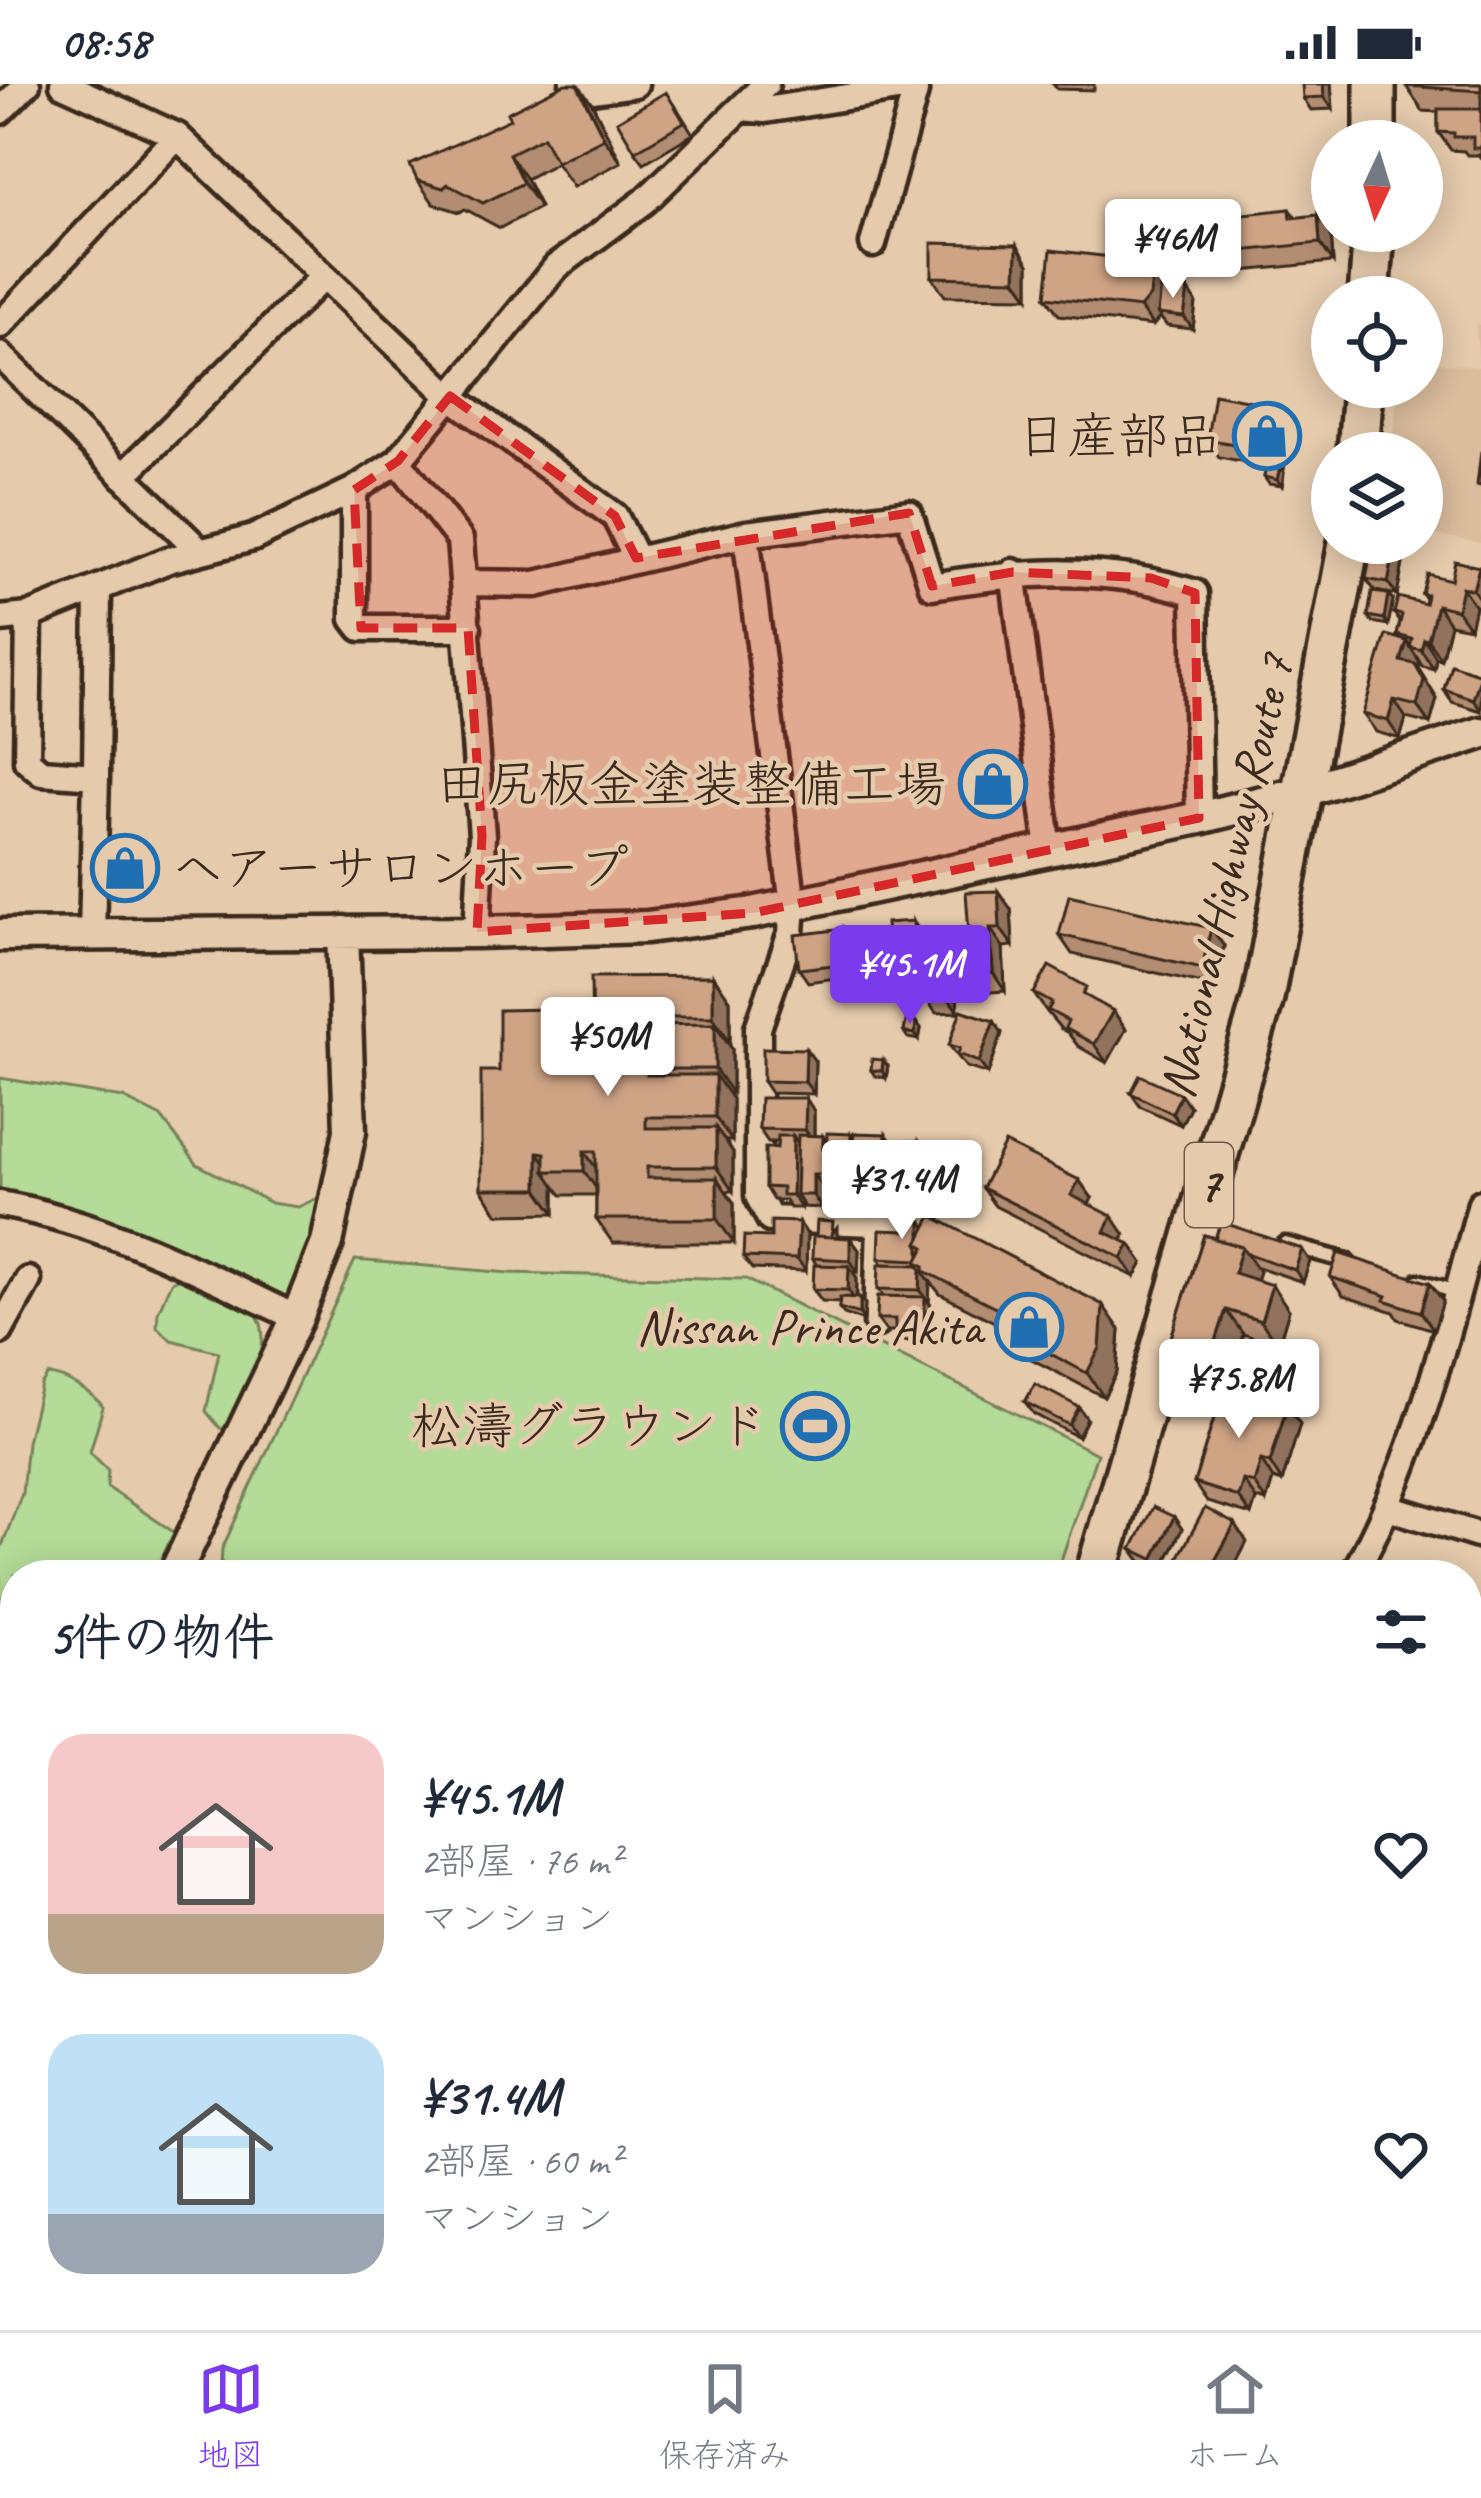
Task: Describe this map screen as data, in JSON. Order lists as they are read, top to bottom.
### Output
{
  "streets": {
    "highway": ["National Highway Route 7", "7"]
  },
  "places": {
    "shop": [
      "日産部品",
      "田尻板金塗装整備工場",
      "ヘアーサロンホープ",
      "Nissan Prince Akita"
    ],
    "sports": ["松濤グラウンド"]
  },
  "north": "bottom",
  "page": {
    "status": "08:58",
    "price": [
      "¥46M",
      "¥45.1M",
      "¥50M",
      "¥31.4M",
      "¥75.8M"
    ],
    "heading": "5件の物件",
    "list": [
      {
        "name": "¥45.1M",
        "note": "2部屋 · 76 m² · マンション"
      },
      {
        "name": "¥31.4M",
        "note": "2部屋 · 60 m² · マンション"
      }
    ],
    "tabs": ["地図", "保存済み", "ホーム"]
  }
}
